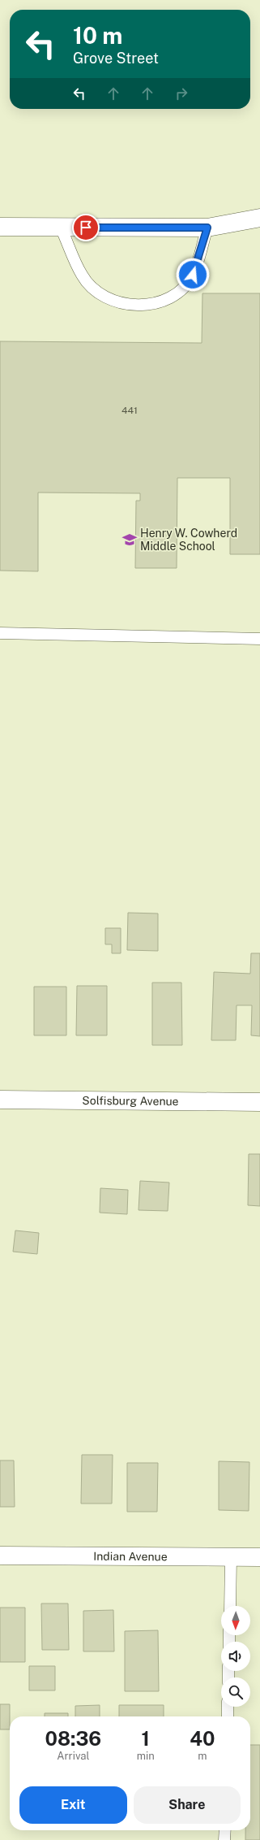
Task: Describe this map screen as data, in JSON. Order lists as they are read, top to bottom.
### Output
{
  "streets": {
    "street": ["Solfisburg Avenue", "Indian Avenue"]
  },
  "places": {
    "school or university": ["Henry W. Cowherd Middle School"]
  },
  "house_numbers": ["441"],
  "north": "bottom",
  "page": {
    "turn": ["10 m", "Grove Street"],
    "eta": [
      "08:36",
      "Arrival",
      "1",
      "min",
      "40",
      "m"
    ],
    "buttons": ["Exit", "Share"]
  }
}
